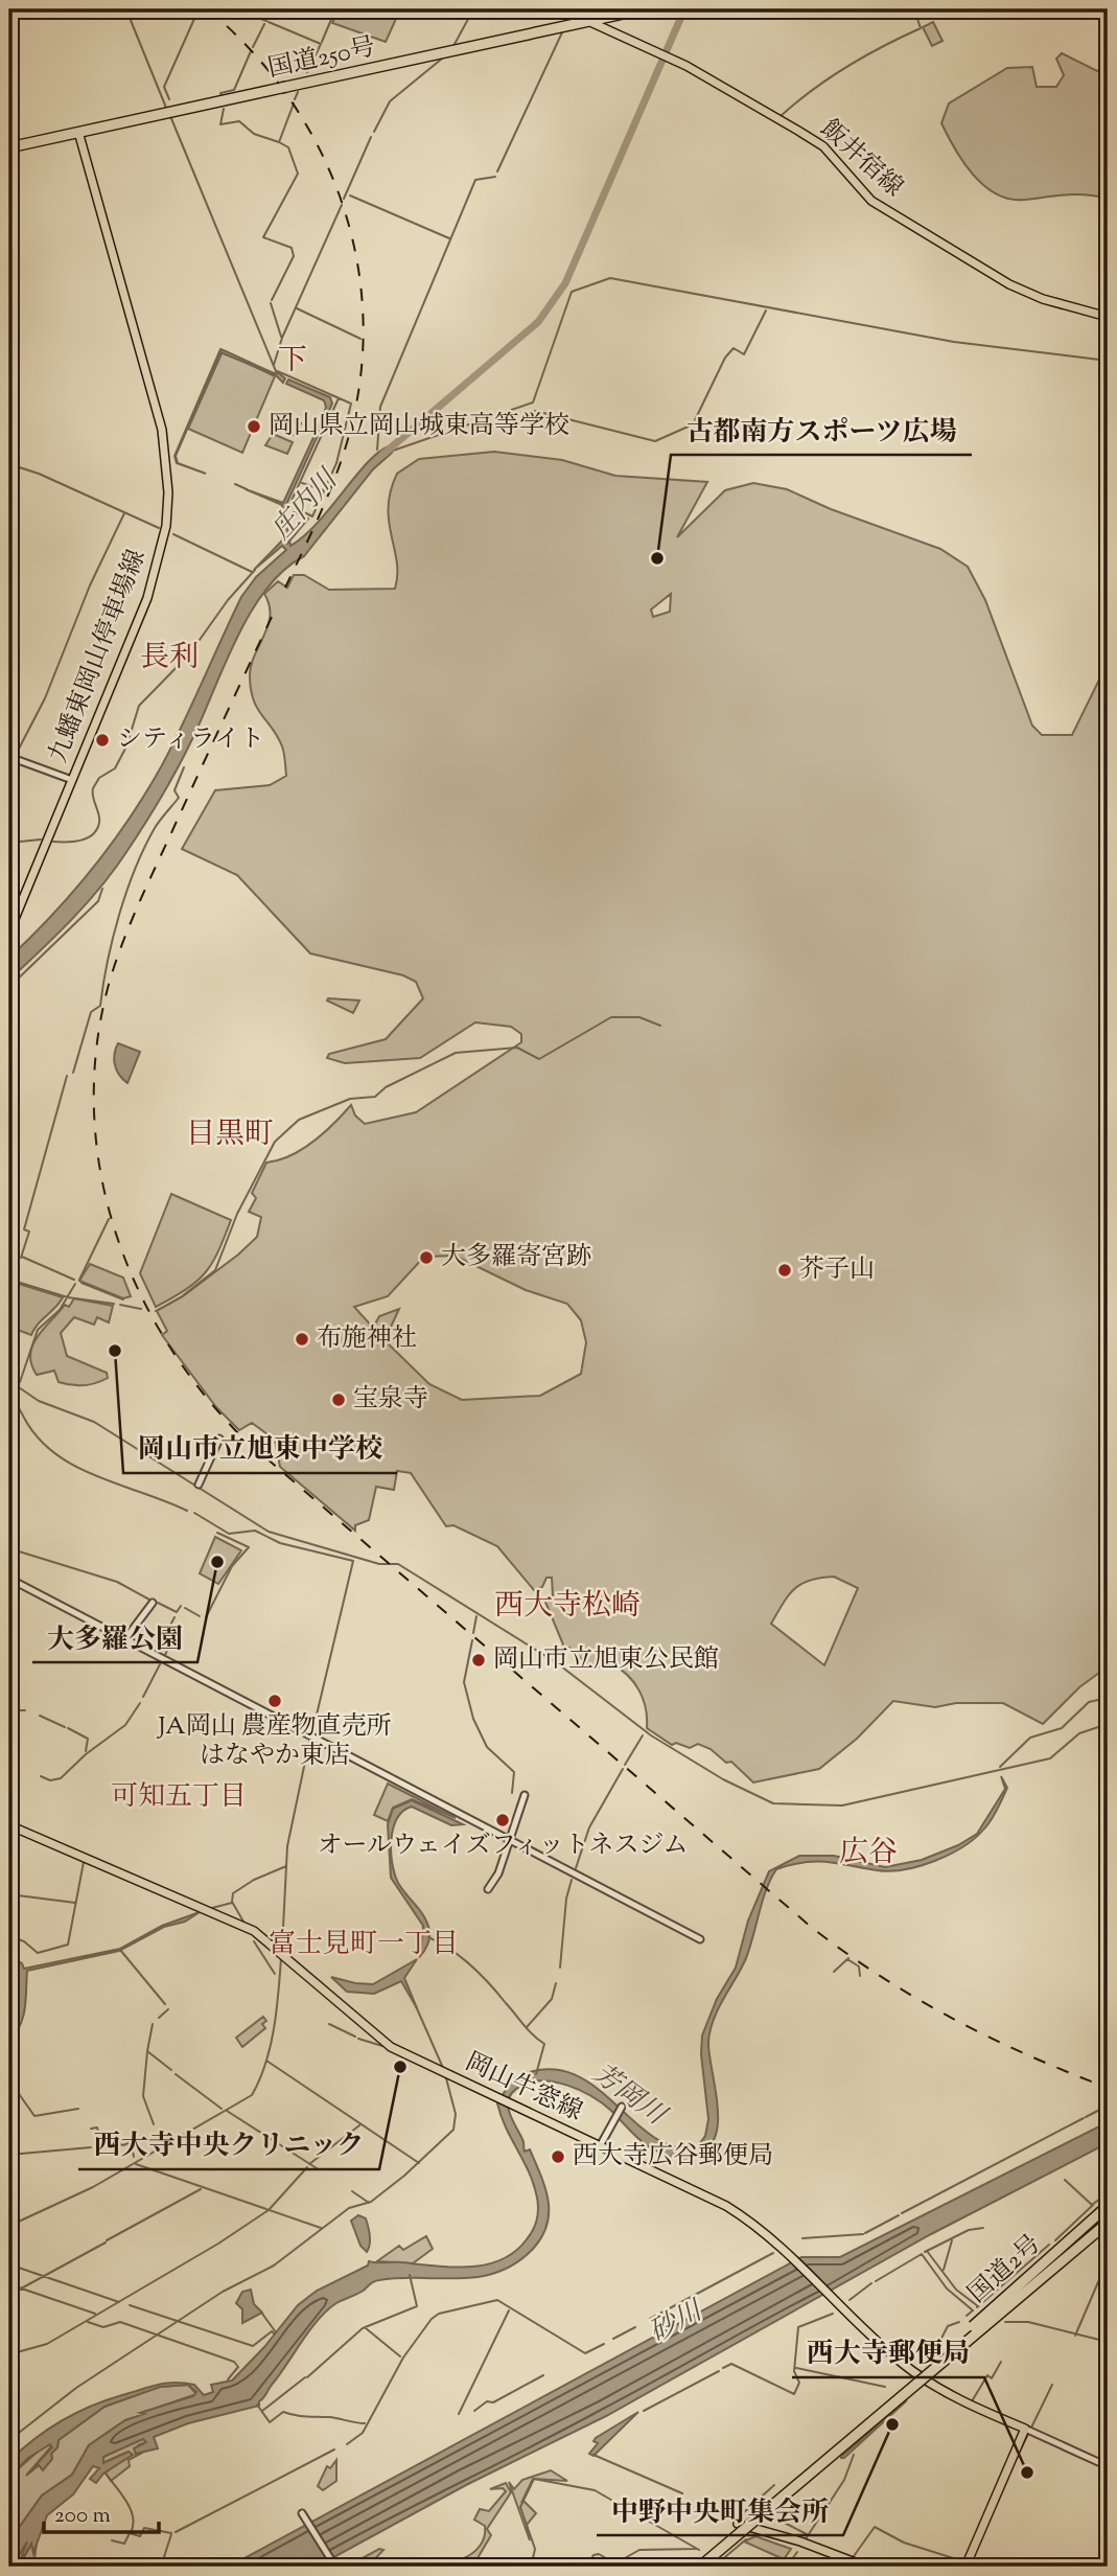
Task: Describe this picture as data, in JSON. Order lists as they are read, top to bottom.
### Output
{
  "streets": {
    "highway": ["国道250号", "国道2号"],
    "main road": ["飯井宿線", "九蟠東岡山停車場線", "岡山牛窓線"]
  },
  "crossings": [
    ["国道250号", "飯井宿線"],
    ["国道250号", "九蟠東岡山停車場線"]
  ],
  "districts": [
    "下",
    "長利",
    "目黒町",
    "西大寺松崎",
    "可知五丁目",
    "広谷",
    "富士見町一丁目"
  ],
  "water": ["庄内川", "芳岡川", "砂川"],
  "places": [
    "岡山県立岡山城東高等学校",
    "古都南方スポーツ広場",
    "シティライト",
    "大多羅寄宮跡",
    "芥子山",
    "布施神社",
    "岡山市立旭東中学校",
    "宝泉寺",
    "大多羅公園",
    "岡山市立旭東公民館",
    "JA岡山 農産物直売所 はなやか東店",
    "オールウェイズフィットネスジム",
    "西大寺中央クリニック",
    "西大寺広谷郵便局",
    "中野中央町集会所",
    "西大寺郵便局"
  ],
  "scale_bar": "200 m"
}
